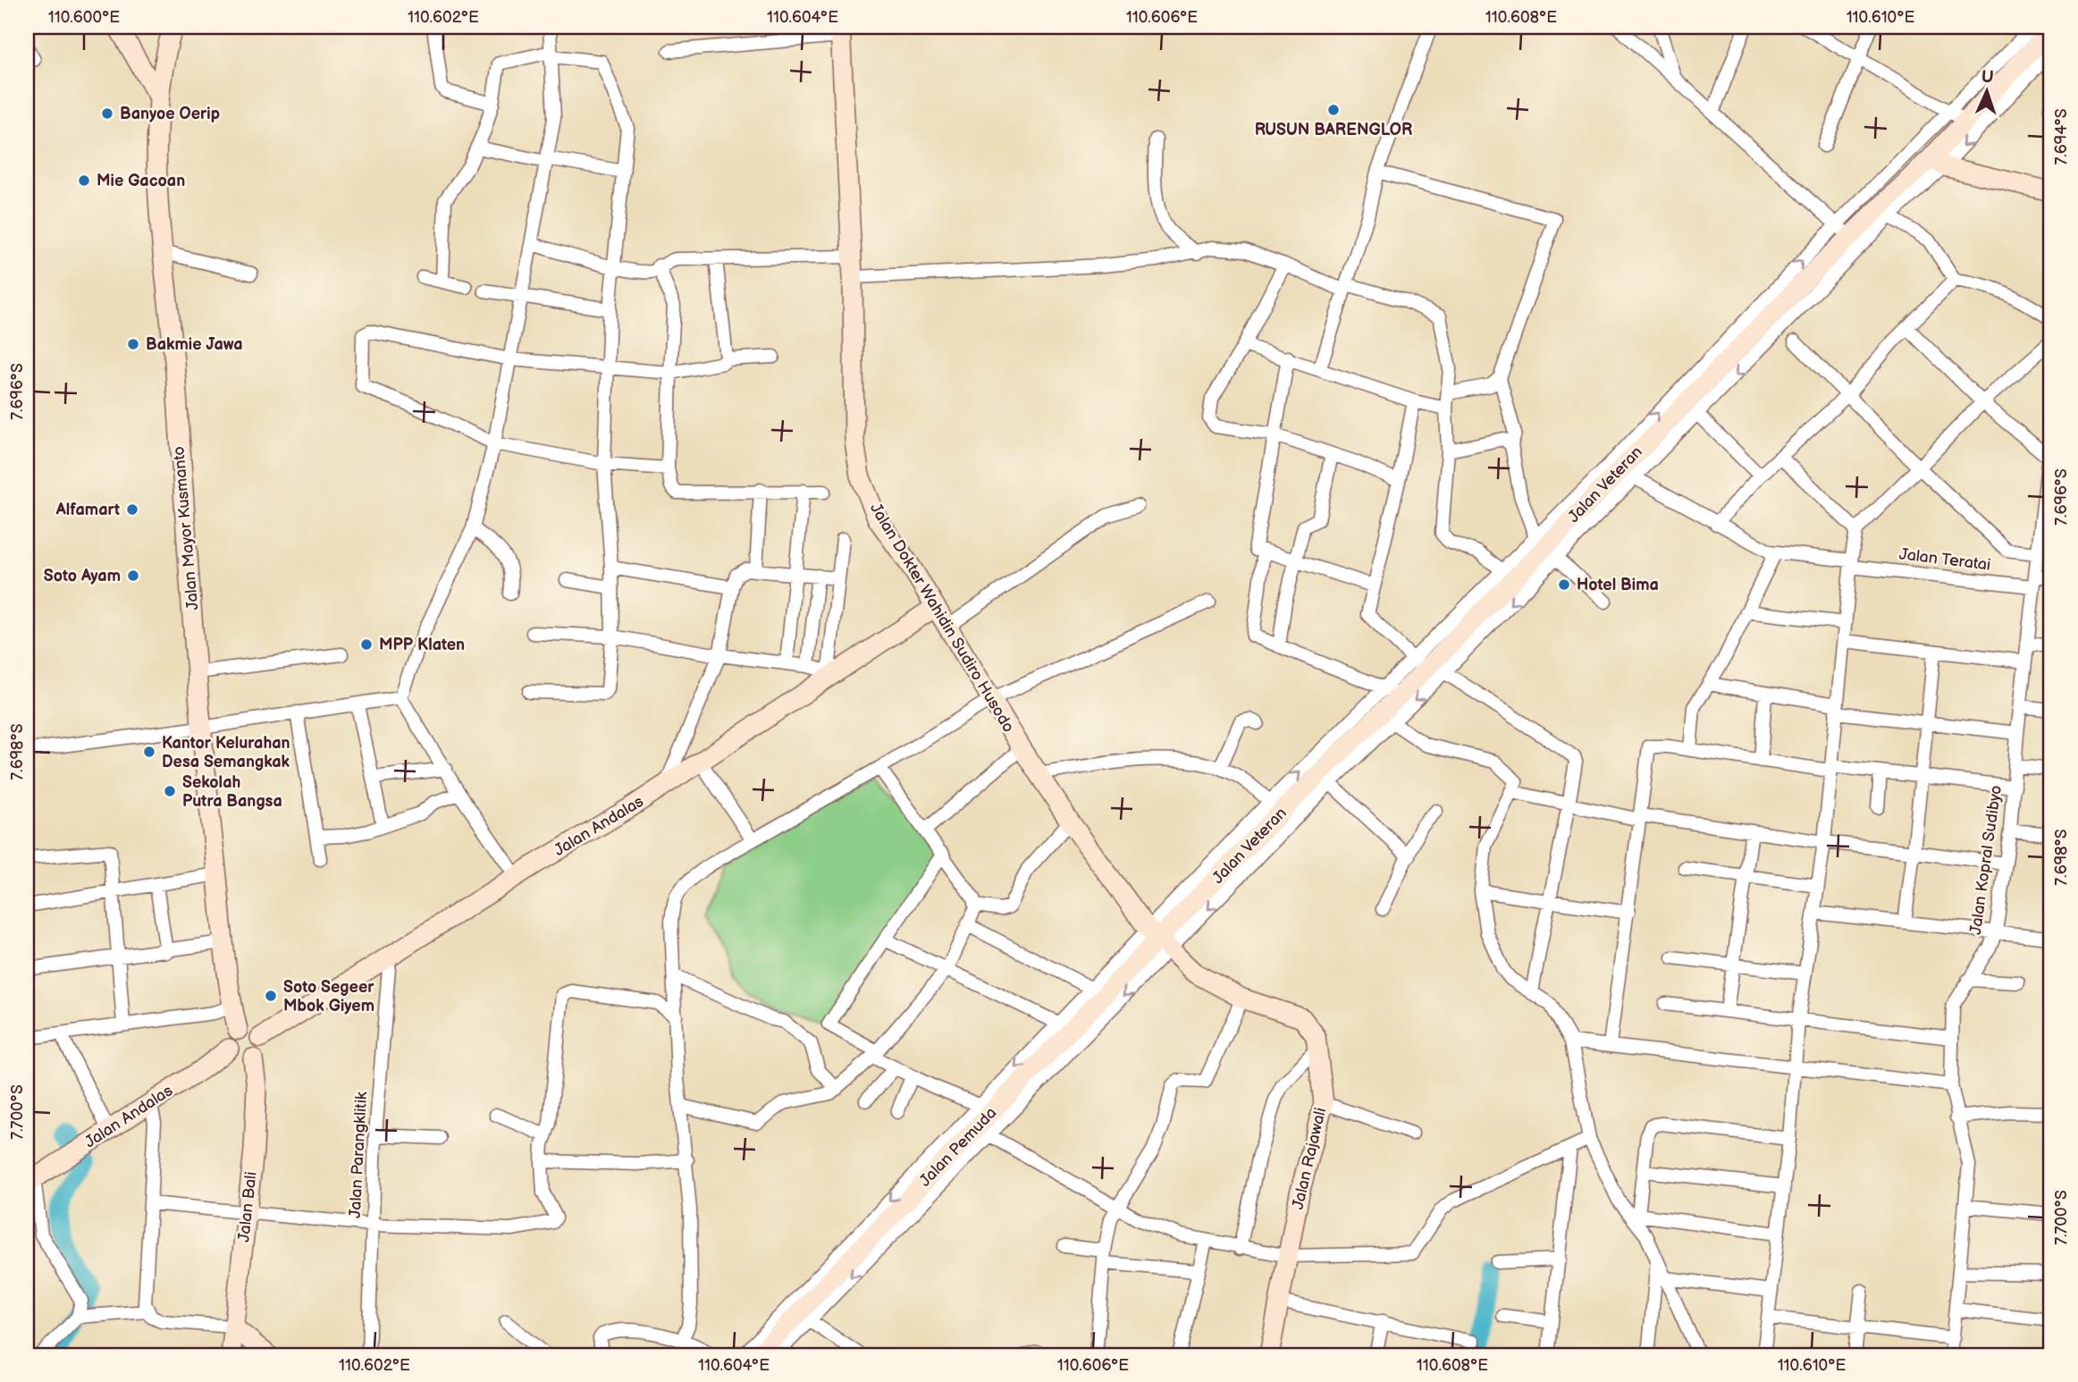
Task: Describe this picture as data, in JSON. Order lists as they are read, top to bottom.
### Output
{
  "streets": {
    "main road": [
      "Jalan Veteran",
      "Jalan Mayor Kusmanto",
      "Jalan Dokter Wahidin Sudiro Husodo",
      "Jalan Andalas",
      "Jalan Pemuda",
      "Jalan Rajawali",
      "Jalan Bali"
    ],
    "street": ["Jalan Teratai", "Jalan Kopral Sudibyo", "Jalan Parangklitik"]
  },
  "crossings": [
    ["Jalan Veteran", "Jalan Dokter Wahidin Sudiro Husodo"],
    ["Jalan Veteran", "Jalan Pemuda"],
    ["Jalan Veteran", "Jalan Rajawali"],
    ["Jalan Mayor Kusmanto", "Jalan Andalas"],
    ["Jalan Mayor Kusmanto", "Jalan Bali"],
    ["Jalan Teratai", "Jalan Kopral Sudibyo"],
    ["Jalan Dokter Wahidin Sudiro Husodo", "Jalan Andalas"],
    ["Jalan Dokter Wahidin Sudiro Husodo", "Jalan Pemuda"],
    ["Jalan Dokter Wahidin Sudiro Husodo", "Jalan Rajawali"],
    ["Jalan Andalas", "Jalan Parangklitik"],
    ["Jalan Andalas", "Jalan Bali"],
    ["Jalan Pemuda", "Jalan Rajawali"]
  ],
  "one_way": ["Jalan Pemuda"],
  "places": [
    "RUSUN BARENGLOR",
    "Banyoe Oerip",
    "Mie Gacoan",
    "Bakmie Jawa",
    "Alfamart",
    "Soto Ayam",
    "Hotel Bima",
    "MPP Klaten",
    "Kantor Kelurahan Desa Semangkak",
    "Sekolah Putra Bangsa",
    "Soto Segeer Mbok Giyem"
  ],
  "north": "top",
  "coordinates": [
    "110.600°E",
    "110.602°E",
    "110.604°E",
    "110.606°E",
    "110.608°E",
    "110.610°E",
    "7.694°S",
    "7.696°S",
    "7.698°S",
    "7.700°S"
  ]
}
